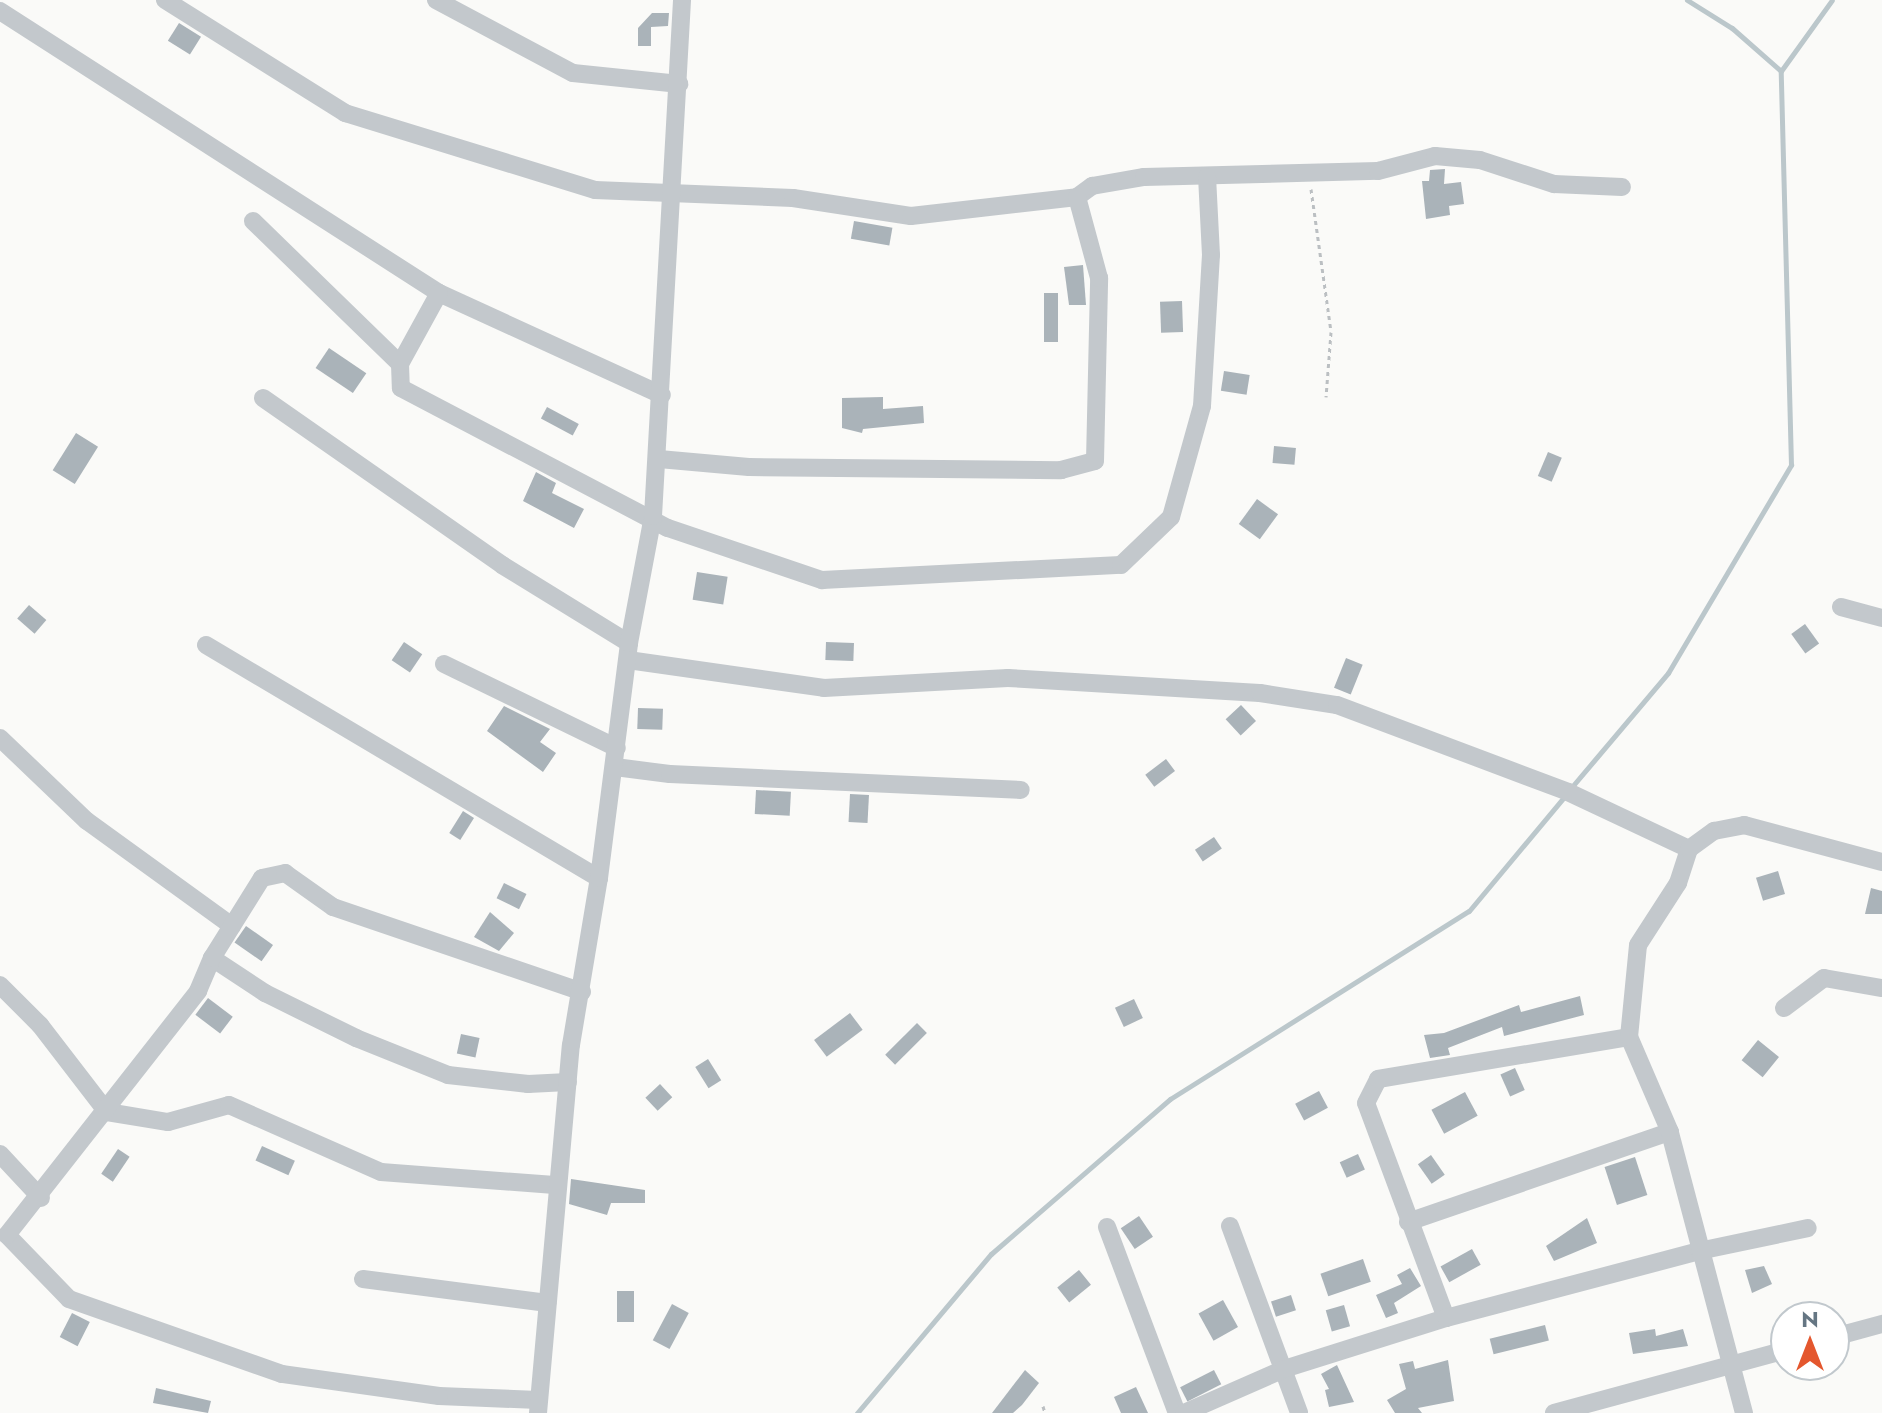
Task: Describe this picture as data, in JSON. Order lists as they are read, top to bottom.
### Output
{
  "north": "top"
}
